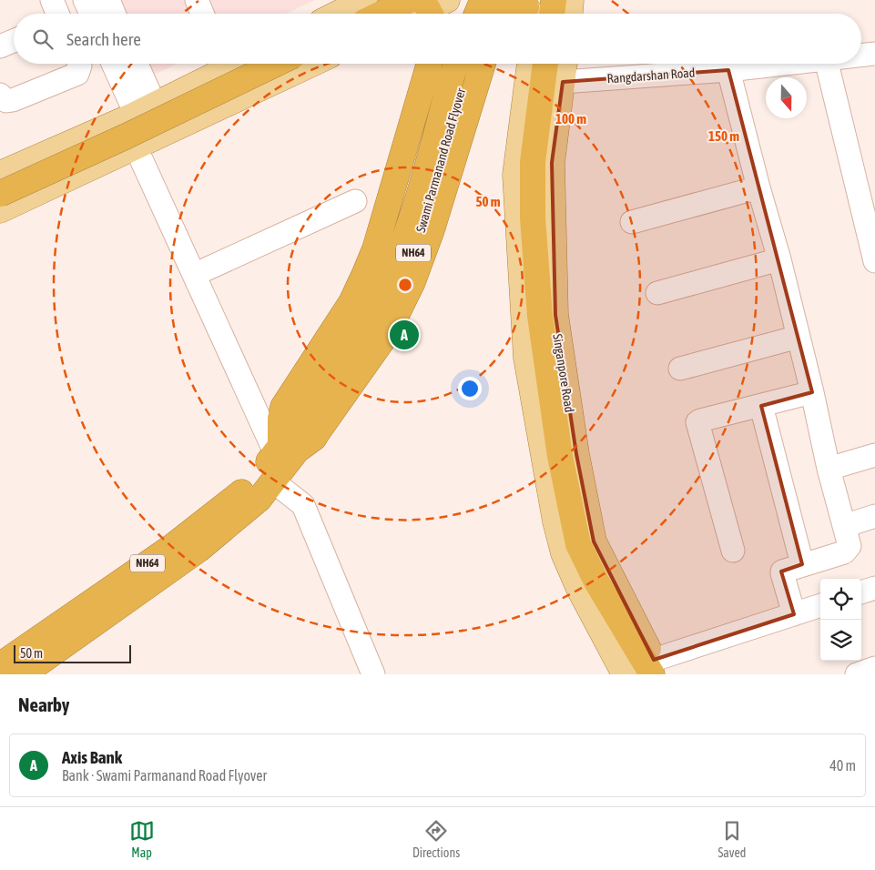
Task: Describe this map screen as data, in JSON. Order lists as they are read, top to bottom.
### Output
{
  "streets": {
    "highway": ["Swami Parmanand Road Flyover", "NH64"],
    "main road": ["Singanpore Road"],
    "street": ["Rangdarshan Road"]
  },
  "crossings": [
    ["Rangdarshan Road", "Singanpore Road"],
    ["Swami Parmanand Road Flyover", "NH64"]
  ],
  "scale_bar": "50 m",
  "north": "bottom",
  "page": {
    "search": "Search here",
    "pins": "A",
    "scale": "50 m",
    "heading": "Nearby",
    "list": [
      {
        "mark": "A",
        "name": "Axis Bank",
        "note": "Bank · Swami Parmanand Road Flyover",
        "value": "40 m"
      }
    ],
    "nav": ["Map", "Directions", "Saved"]
  },
  "rings": ["100 m", "150 m", "50 m"]
}
